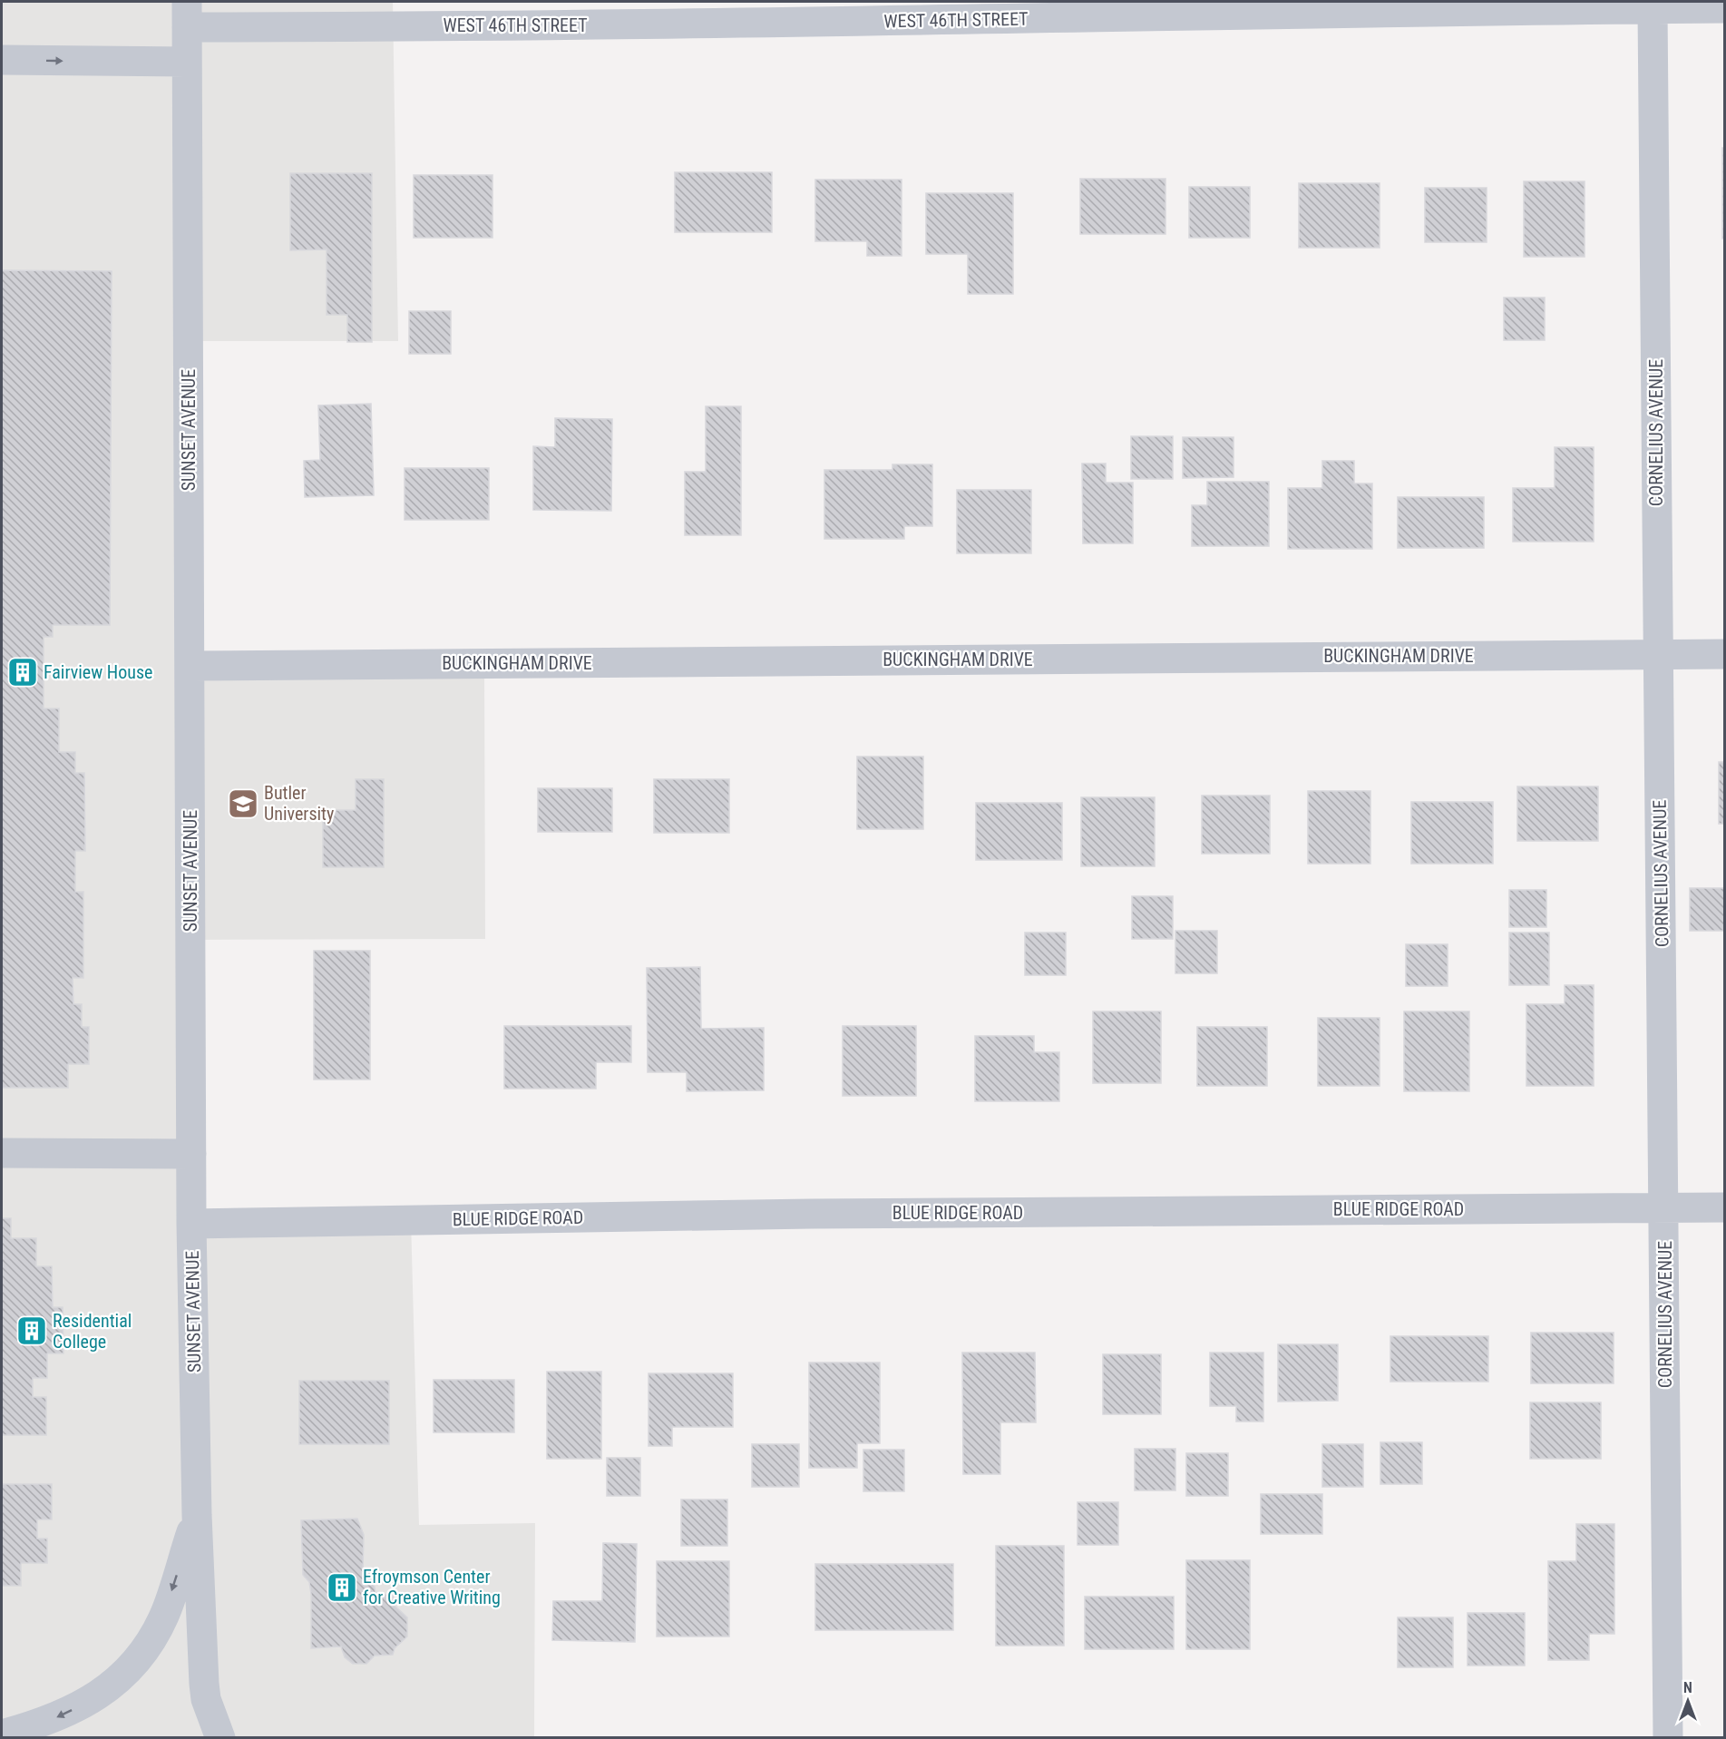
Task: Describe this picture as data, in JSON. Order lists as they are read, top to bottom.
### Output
{
  "streets": {
    "street": [
      "WEST 46TH STREET",
      "SUNSET AVENUE",
      "CORNELIUS AVENUE",
      "BUCKINGHAM DRIVE",
      "BLUE RIDGE ROAD"
    ]
  },
  "crossings": [
    ["WEST 46TH STREET", "SUNSET AVENUE"],
    ["WEST 46TH STREET", "CORNELIUS AVENUE"],
    ["SUNSET AVENUE", "BUCKINGHAM DRIVE"],
    ["SUNSET AVENUE", "BLUE RIDGE ROAD"],
    ["CORNELIUS AVENUE", "BUCKINGHAM DRIVE"],
    ["CORNELIUS AVENUE", "BLUE RIDGE ROAD"]
  ],
  "places": {
    "building": ["Fairview House", "Residential College", "Efroymson Center for Creative Writing"],
    "school or university": ["Butler University"]
  },
  "north": "top"
}
